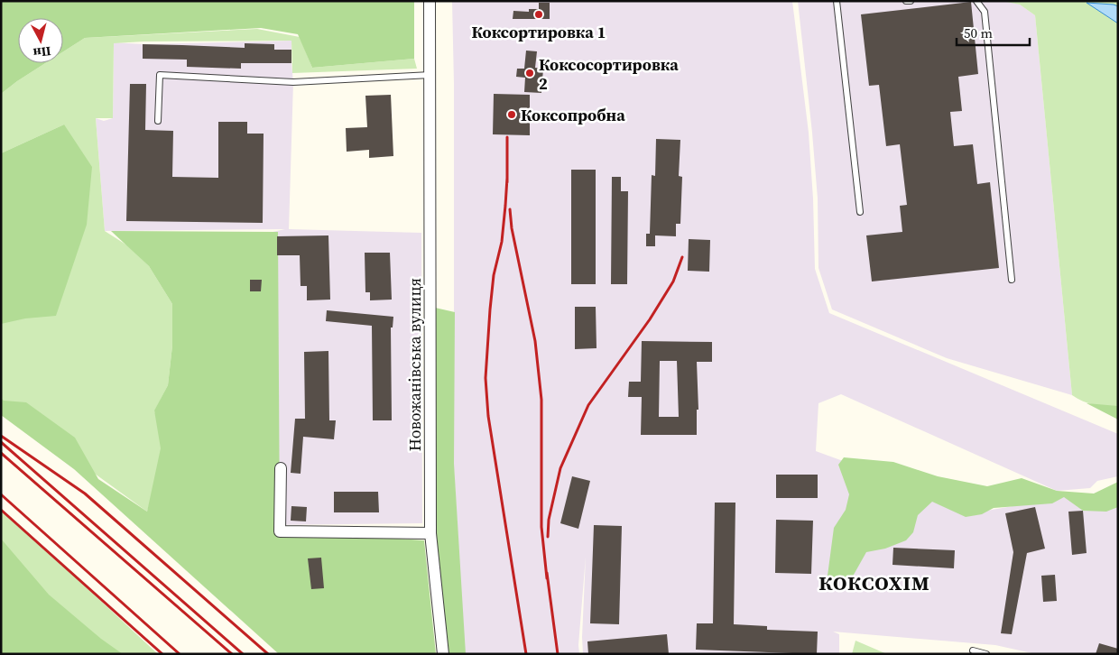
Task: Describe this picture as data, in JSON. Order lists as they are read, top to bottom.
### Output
{
  "streets": {
    "street": ["Новожанівська вулиця"]
  },
  "districts": ["КОКСОХІМ"],
  "places": ["Коксортировка 1", "Коксосортировка 2", "Коксопробна"],
  "scale_bar": "50 m",
  "north": "bottom"
}
